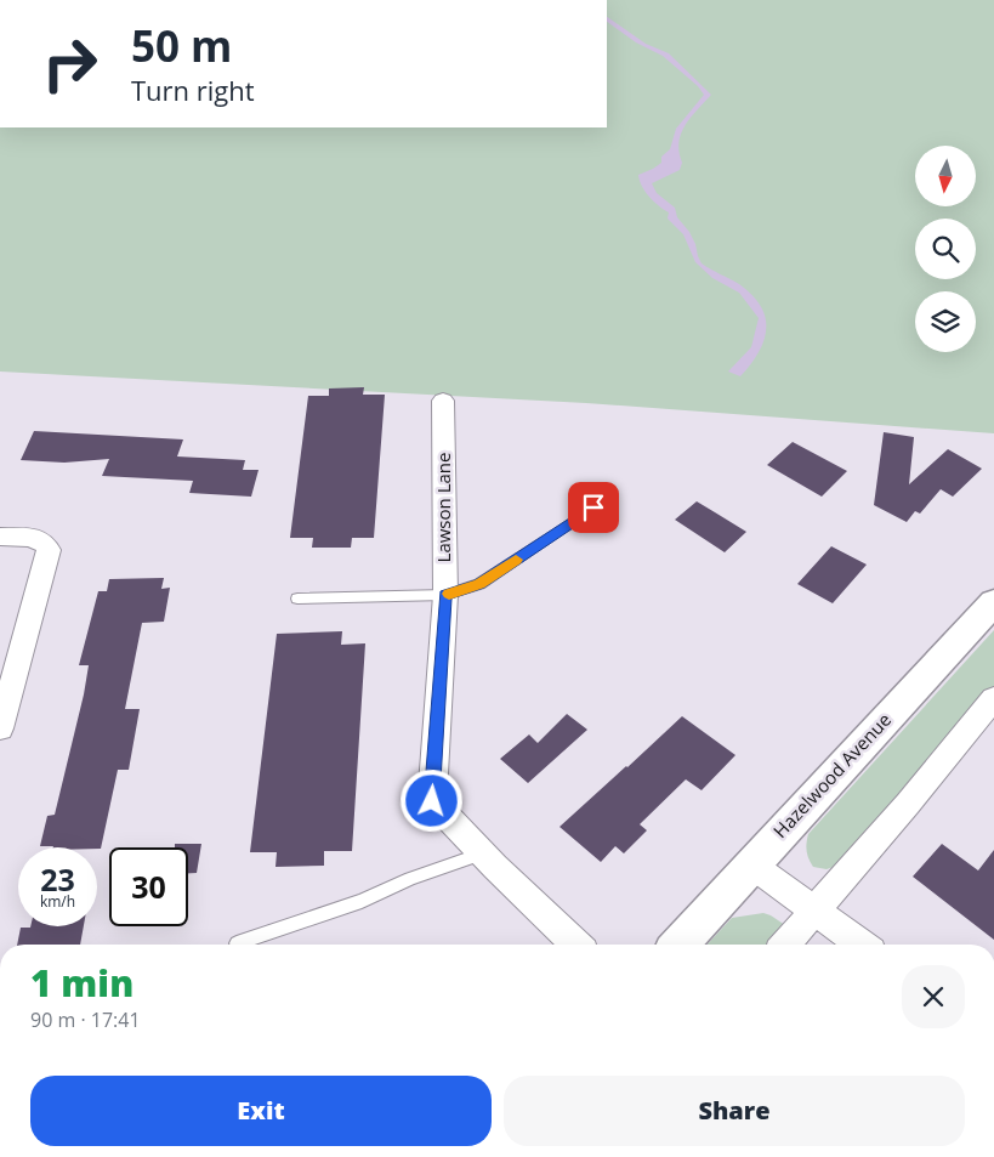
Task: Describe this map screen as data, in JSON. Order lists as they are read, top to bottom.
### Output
{
  "streets": {
    "street": ["Lawson Lane", "Hazelwood Avenue"]
  },
  "north": "bottom",
  "page": {
    "turn": ["50 m", "Turn right"],
    "speed": "23 km/h",
    "limit": "30",
    "heading": ["1 min", "90 m · 17:41"],
    "buttons": ["Exit", "Share"]
  }
}
